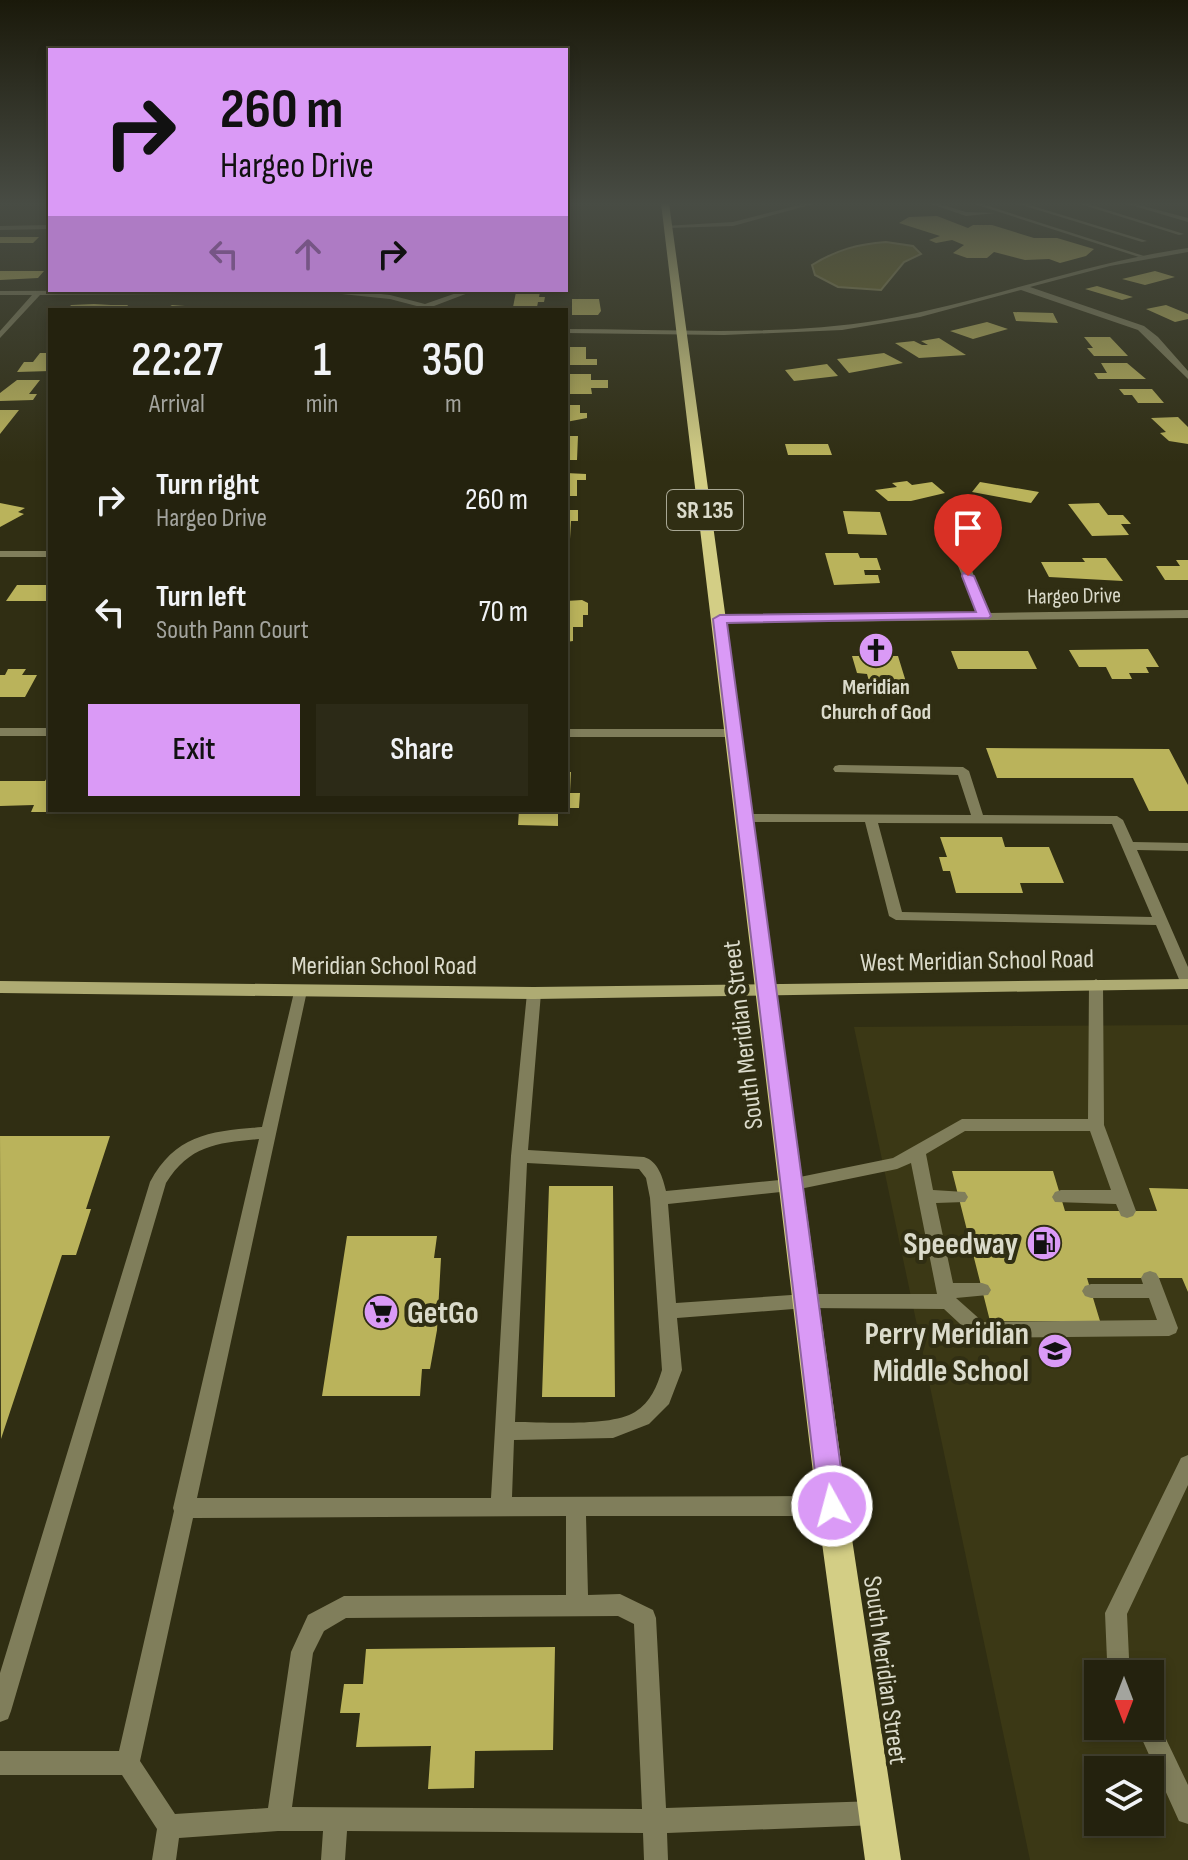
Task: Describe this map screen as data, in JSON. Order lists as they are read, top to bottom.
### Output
{
  "streets": {
    "main road": [
      "SR 135",
      "West Meridian School Road",
      "Meridian School Road",
      "South Meridian Street"
    ],
    "street": ["Hargeo Drive"]
  },
  "crossings": [
    ["Hargeo Drive", "South Meridian Street"],
    ["West Meridian School Road", "Meridian School Road"],
    ["West Meridian School Road", "South Meridian Street"],
    ["Meridian School Road", "South Meridian Street"]
  ],
  "places": {
    "church": ["Meridian Church of God"],
    "fuel station": ["Speedway"],
    "supermarket": ["GetGo"],
    "school or university": ["Perry Meridian Middle School"]
  },
  "north": "bottom",
  "page": {
    "turn": ["260 m", "Hargeo Drive"],
    "eta": [
      "22:27",
      "Arrival",
      "1",
      "min",
      "350",
      "m"
    ],
    "list": [
      {
        "name": "Turn right",
        "note": "Hargeo Drive",
        "value": "260 m"
      },
      {
        "name": "Turn left",
        "note": "South Pann Court",
        "value": "70 m"
      }
    ],
    "buttons": ["Exit", "Share"]
  }
}
